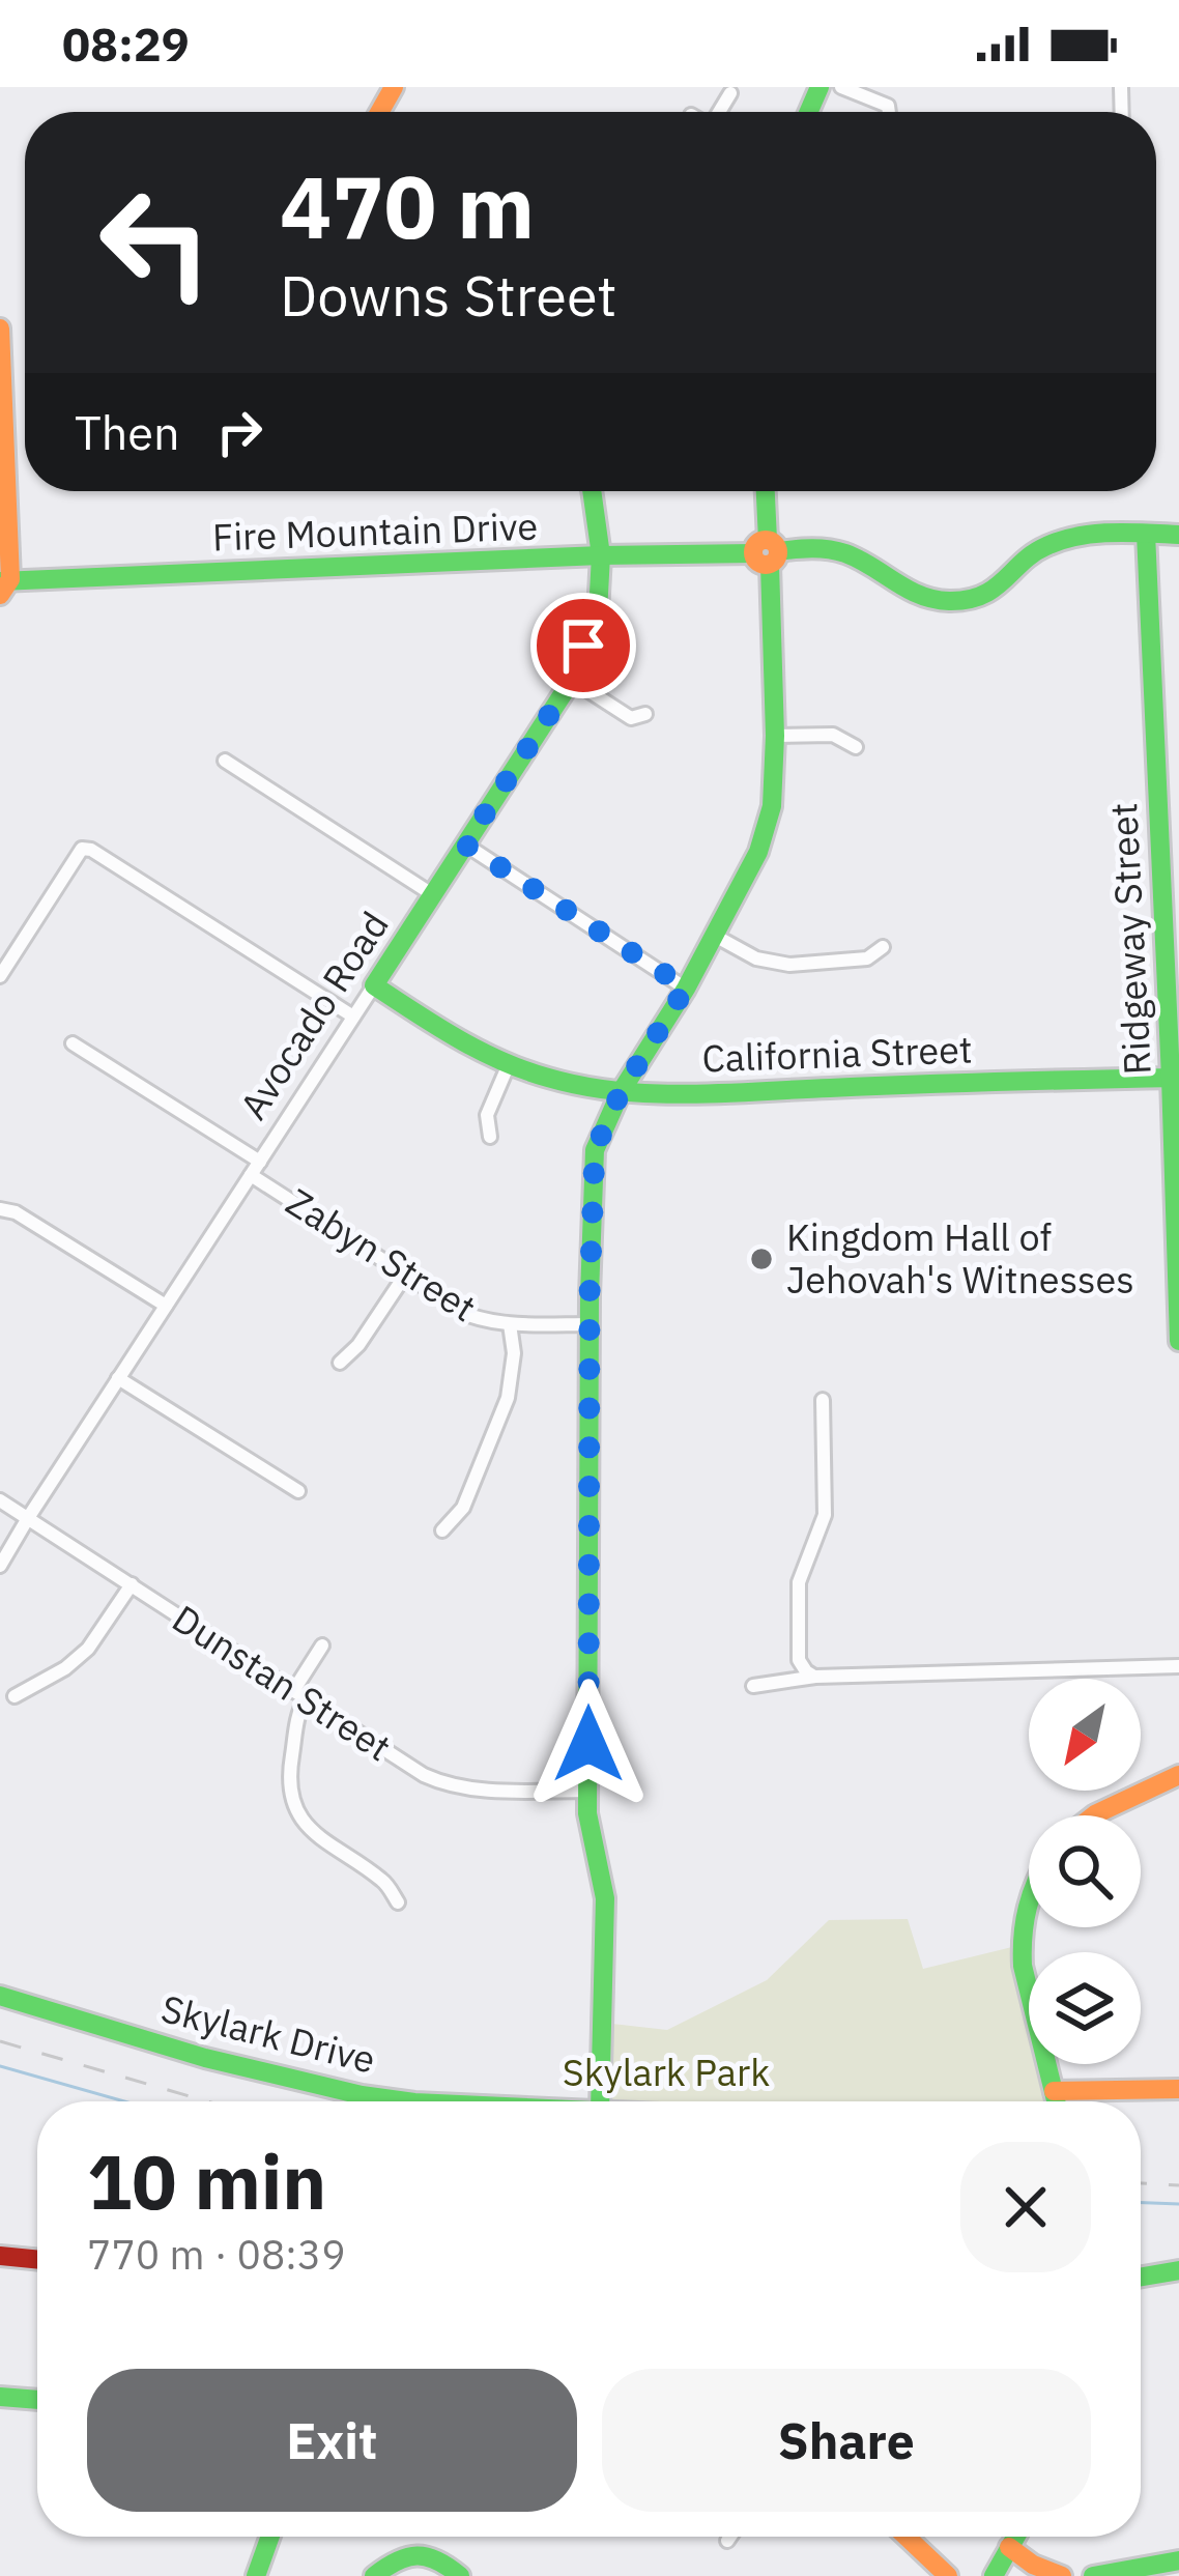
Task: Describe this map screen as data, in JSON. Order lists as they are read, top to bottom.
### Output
{
  "streets": {
    "main road": [
      "Fire Mountain Drive",
      "Ridgeway Street",
      "Avocado Road",
      "California Street",
      "Skylark Drive"
    ],
    "street": ["Zabyn Street", "Dunstan Street"]
  },
  "crossings": [
    ["Fire Mountain Drive", "Ridgeway Street"],
    ["Fire Mountain Drive", "Avocado Road"],
    ["Ridgeway Street", "California Street"],
    ["Avocado Road", "California Street"],
    ["Avocado Road", "Zabyn Street"],
    ["Avocado Road", "Dunstan Street"]
  ],
  "parks": ["Skylark Park"],
  "places": ["Kingdom Hall of Jehovah's Witnesses"],
  "north": "bottom left",
  "page": {
    "status": "08:29",
    "turn": ["470 m", "Downs Street"],
    "then": "Then",
    "heading": ["10 min", "770 m · 08:39"],
    "buttons": ["Exit", "Share"]
  }
}
